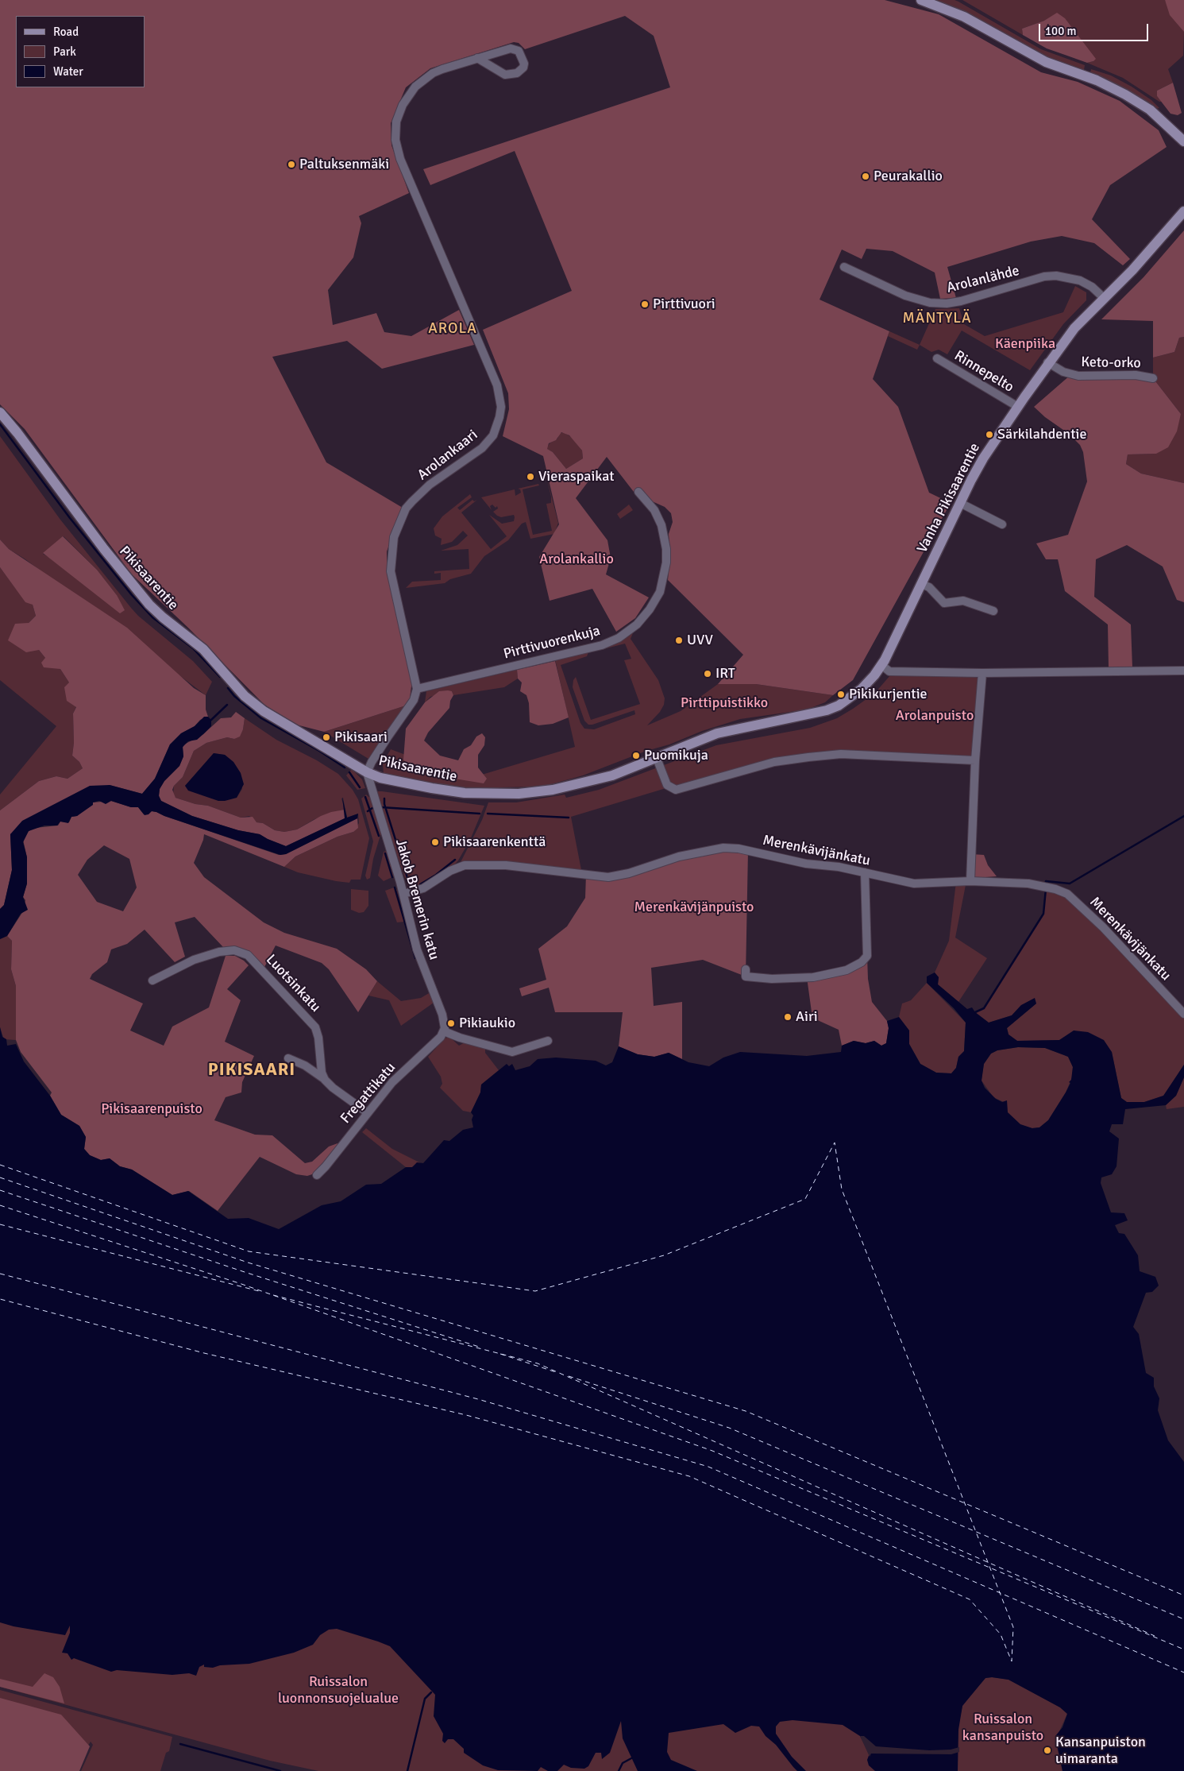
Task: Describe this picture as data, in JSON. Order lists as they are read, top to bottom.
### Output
{
  "streets": {
    "street": [
      "Arolanlähde",
      "Keto-orko",
      "Rinnepelto",
      "Arolankaari",
      "Vanha Pikisaarentie",
      "Pikisaarentie",
      "Pirttivuorenkuja",
      "Merenkävijänkatu",
      "Jakob Bremerin katu",
      "Luotsinkatu",
      "Fregattikatu"
    ]
  },
  "crossings": [
    ["Arolanlähde", "Vanha Pikisaarentie"],
    ["Keto-orko", "Vanha Pikisaarentie"],
    ["Rinnepelto", "Vanha Pikisaarentie"],
    ["Arolankaari", "Pirttivuorenkuja"],
    ["Vanha Pikisaarentie", "Pikisaarentie"],
    ["Pikisaarentie", "Jakob Bremerin katu"],
    ["Merenkävijänkatu", "Jakob Bremerin katu"],
    ["Jakob Bremerin katu", "Fregattikatu"]
  ],
  "districts": ["MÄNTYLÄ", "AROLA", "PIKISAARI"],
  "parks": [
    "Käenpiika",
    "Arolankallio",
    "Pirttipuistikko",
    "Arolanpuisto",
    "Merenkävijänpuisto",
    "Pikisaarenpuisto",
    "Ruissalon luonnonsuojelualue",
    "Ruissalon kansanpuisto"
  ],
  "places": [
    "Paltuksenmäki",
    "Peurakallio",
    "Pirttivuori",
    "Särkilahdentie",
    "Vieraspaikat",
    "UVV",
    "IRT",
    "Pikikurjentie",
    "Pikisaari",
    "Puomikuja",
    "Pikisaarenkenttä",
    "Airi",
    "Pikiaukio",
    "Kansanpuiston uimaranta"
  ],
  "legend": ["Road", "Park", "Water"],
  "scale_bar": "100 m"
}
